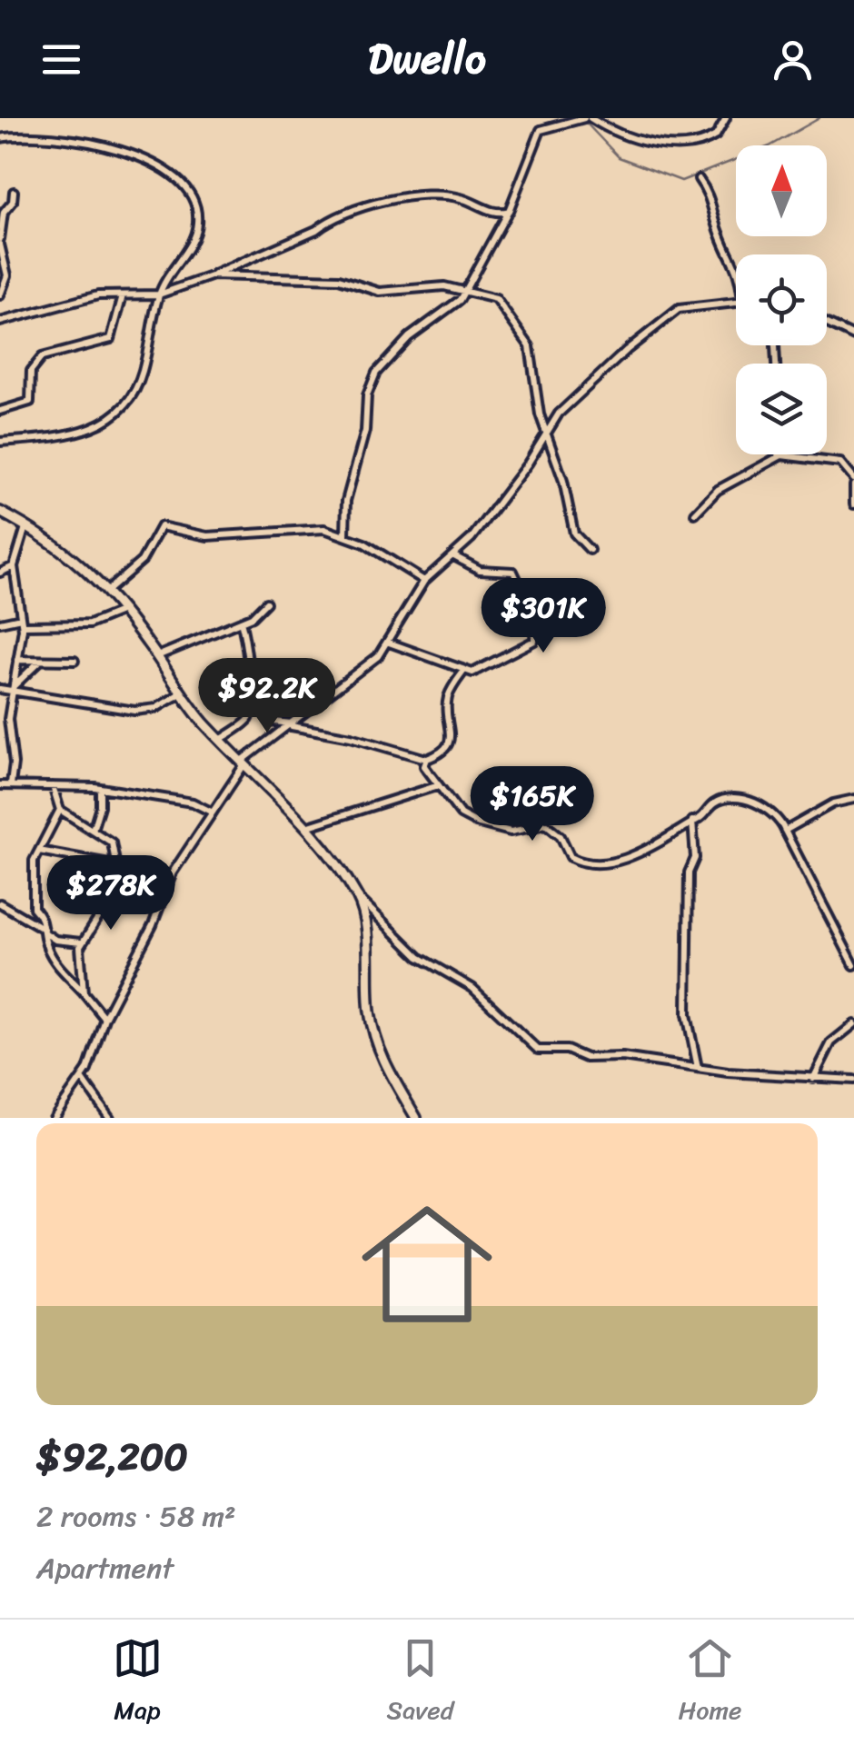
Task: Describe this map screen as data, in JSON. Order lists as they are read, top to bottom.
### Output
{
  "north": "top",
  "page": {
    "header": "Dwello",
    "price": [
      "$301K",
      "$92.2K",
      "$165K",
      "$278K"
    ],
    "list": [
      {
        "name": "$92,200",
        "note": "2 rooms · 58 m² · Apartment"
      }
    ],
    "tabs": ["Map", "Saved", "Home"]
  }
}
